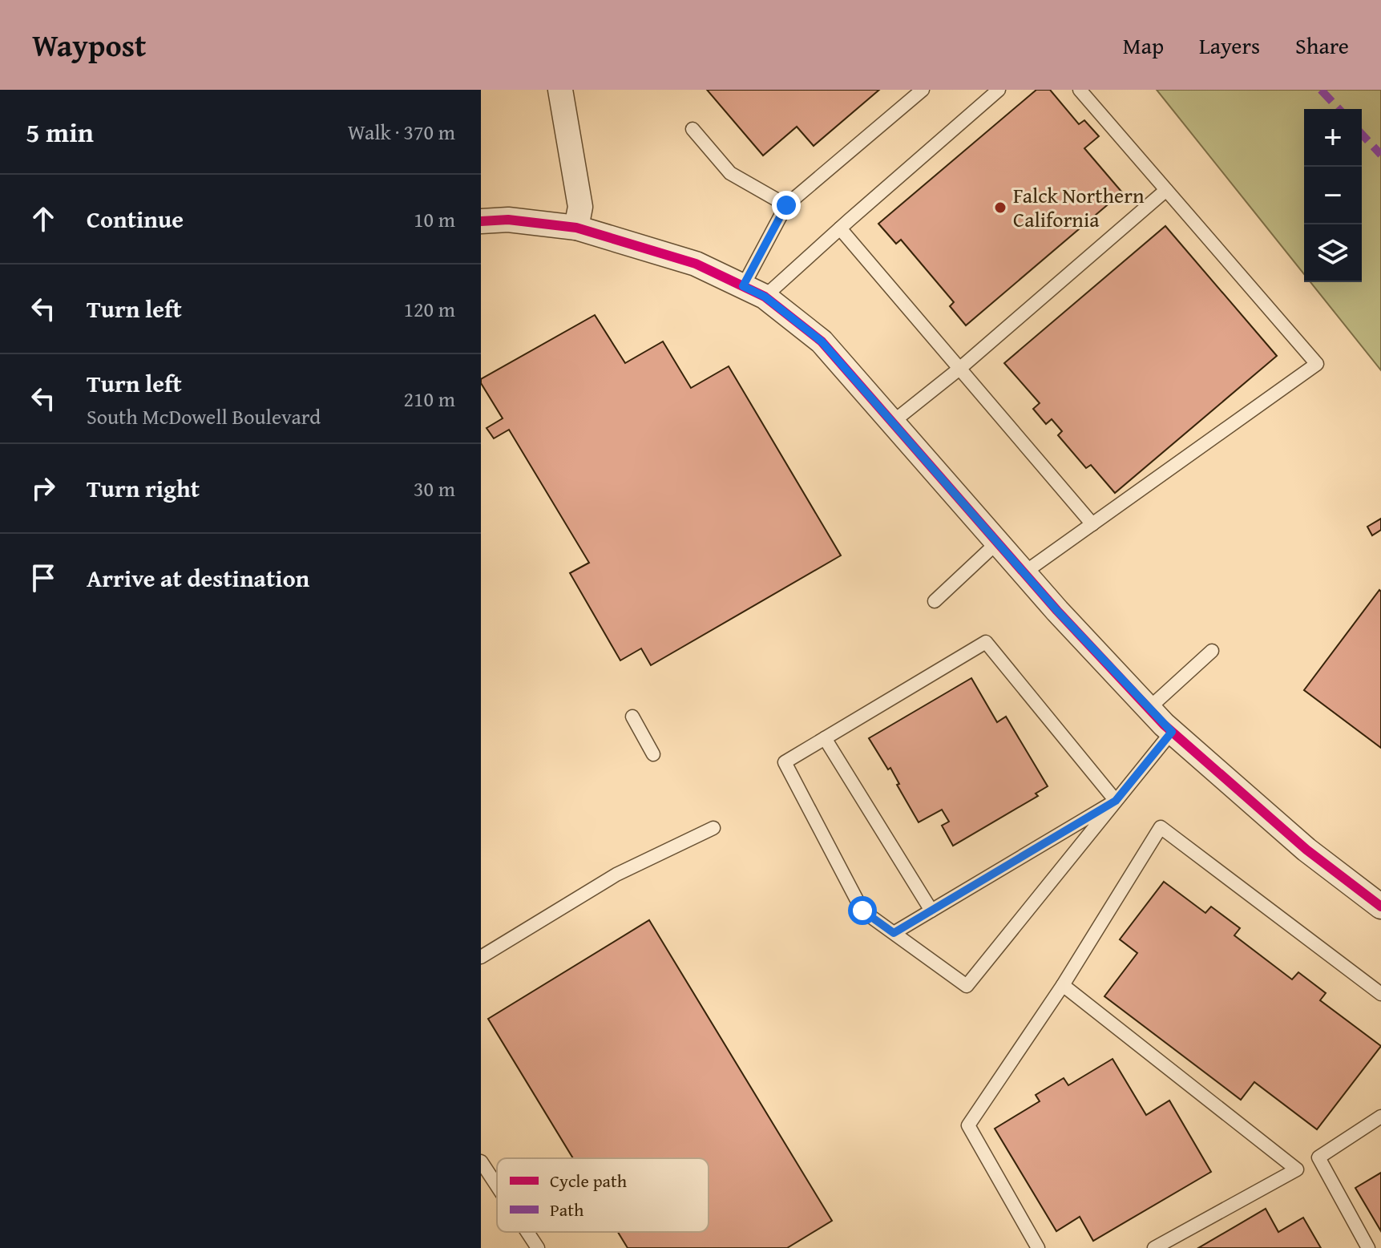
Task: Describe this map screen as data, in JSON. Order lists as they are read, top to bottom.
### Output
{
  "places": ["Falck Northern California"],
  "legend": ["Cycle path", "Path"],
  "page": {
    "header": "Waypost",
    "nav": ["Map", "Layers", "Share"],
    "heading": ["5 min", "Walk · 370 m"],
    "map_buttons": ["+", "−"],
    "list": [
      ["Continue", "10 m"],
      ["Turn left", "120 m"],
      ["Turn left", "South McDowell Boulevard", "210 m"],
      ["Turn right", "30 m"],
      "Arrive at destination"
    ]
  }
}
